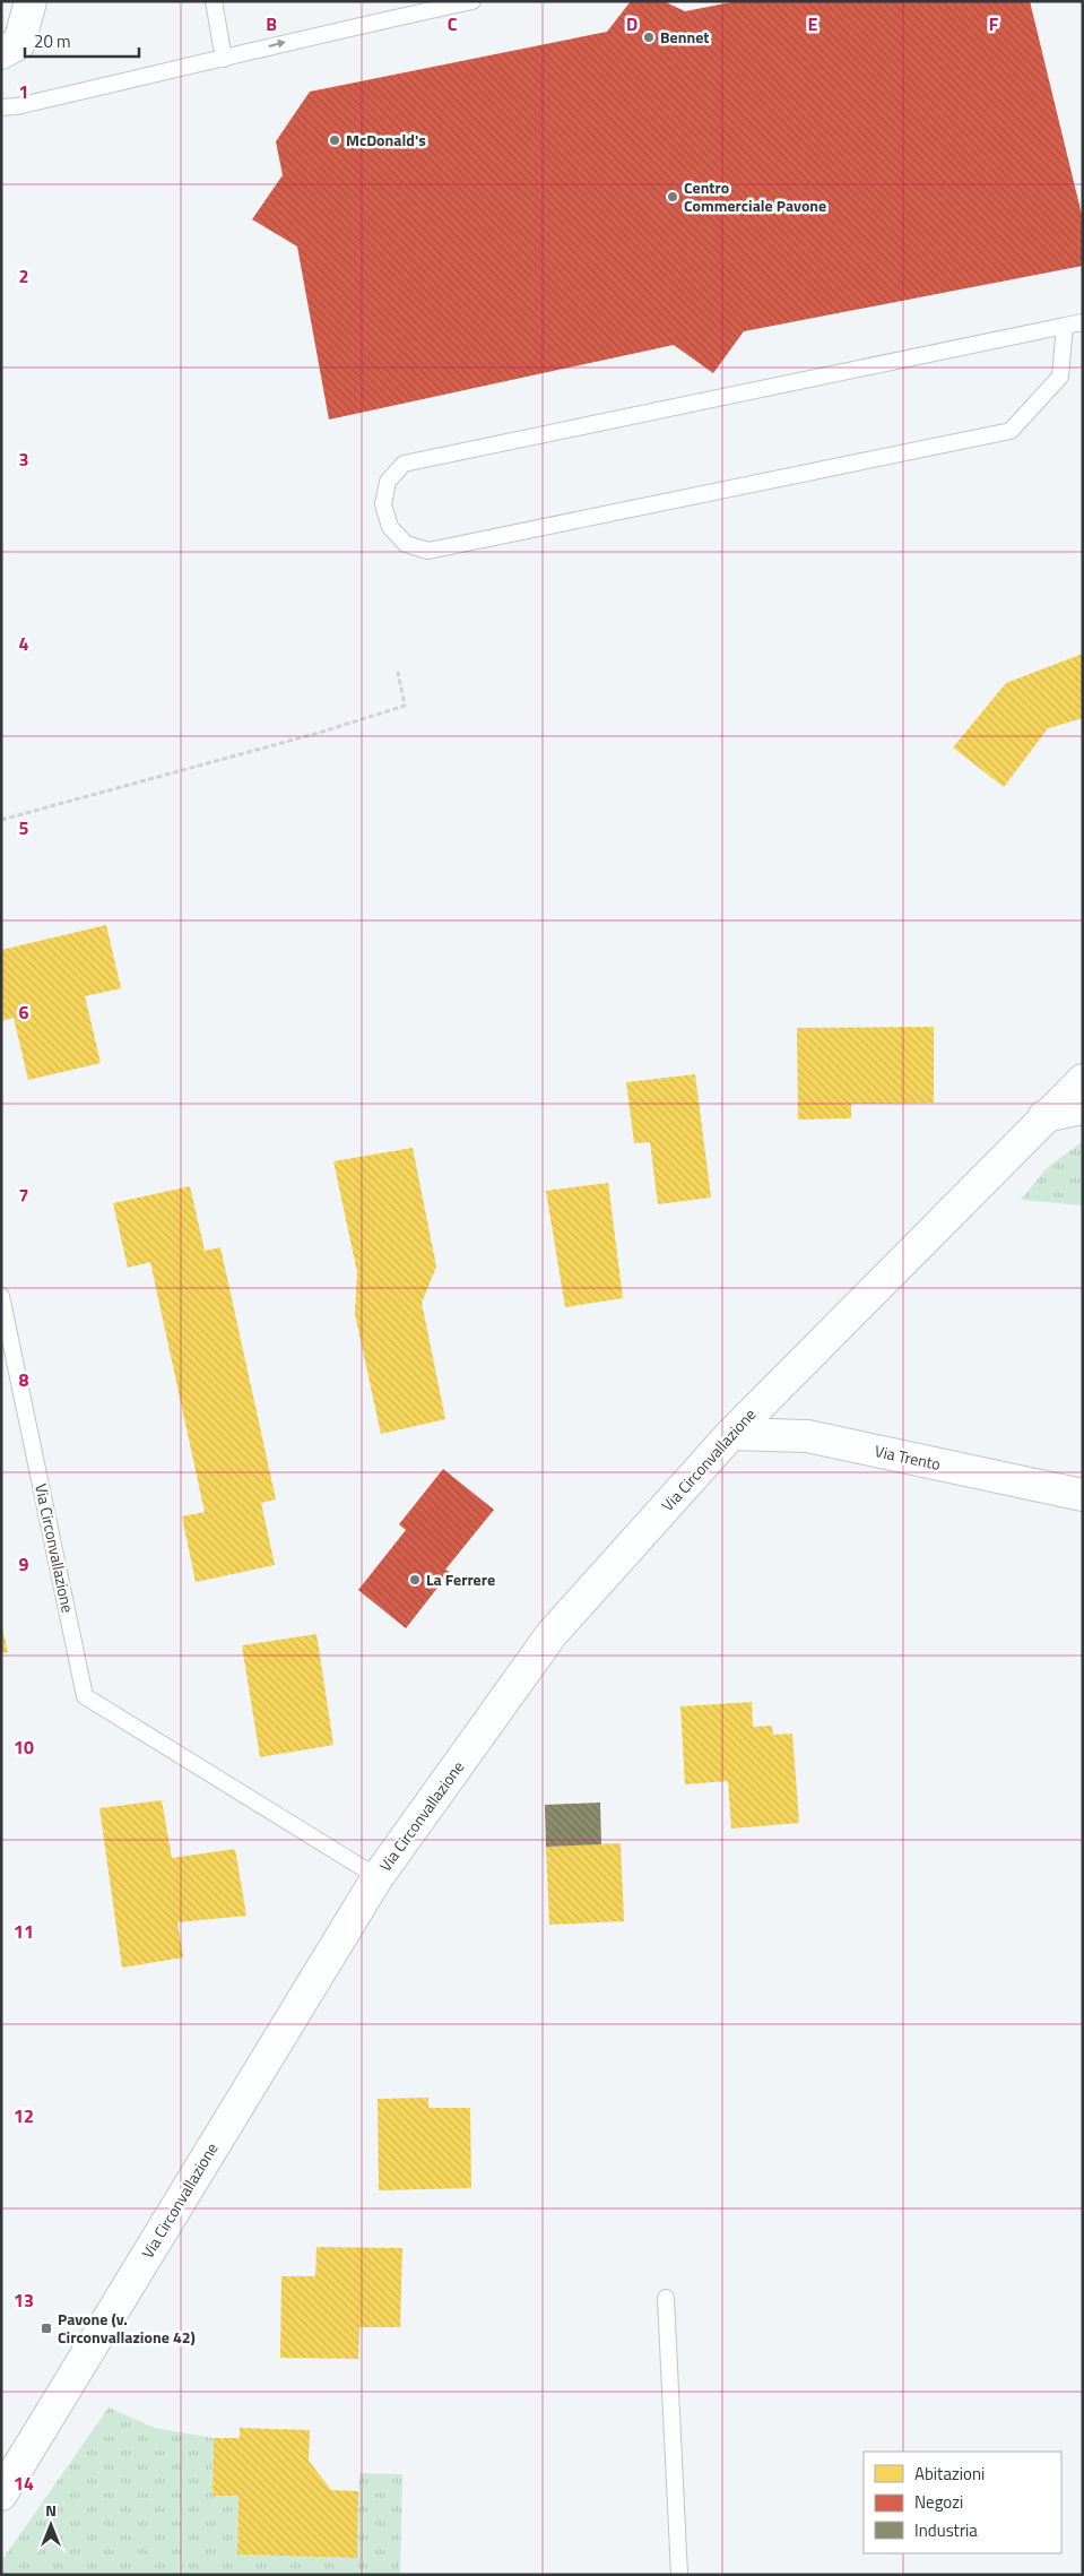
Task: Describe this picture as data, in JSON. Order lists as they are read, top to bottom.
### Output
{
  "streets": {
    "main road": ["Via Trento", "Via Circonvallazione"]
  },
  "crossings": [
    ["Via Trento", "Via Circonvallazione"]
  ],
  "places": {
    "other": [
      "Bennet",
      "McDonald's",
      "Centro Commerciale Pavone",
      "La Ferrere"
    ],
    "transit": ["Pavone (v. Circonvallazione 42)"]
  },
  "legend": ["Abitazioni", "Negozi", "Industria"],
  "scale_bar": "20 m",
  "north": "top",
  "grid": {
    "columns": [
      "B",
      "C",
      "D",
      "E",
      "F"
    ],
    "rows": [
      "1",
      "2",
      "3",
      "4",
      "5",
      "6",
      "7",
      "8",
      "9",
      "10",
      "11",
      "12",
      "13",
      "14"
    ]
  }
}
